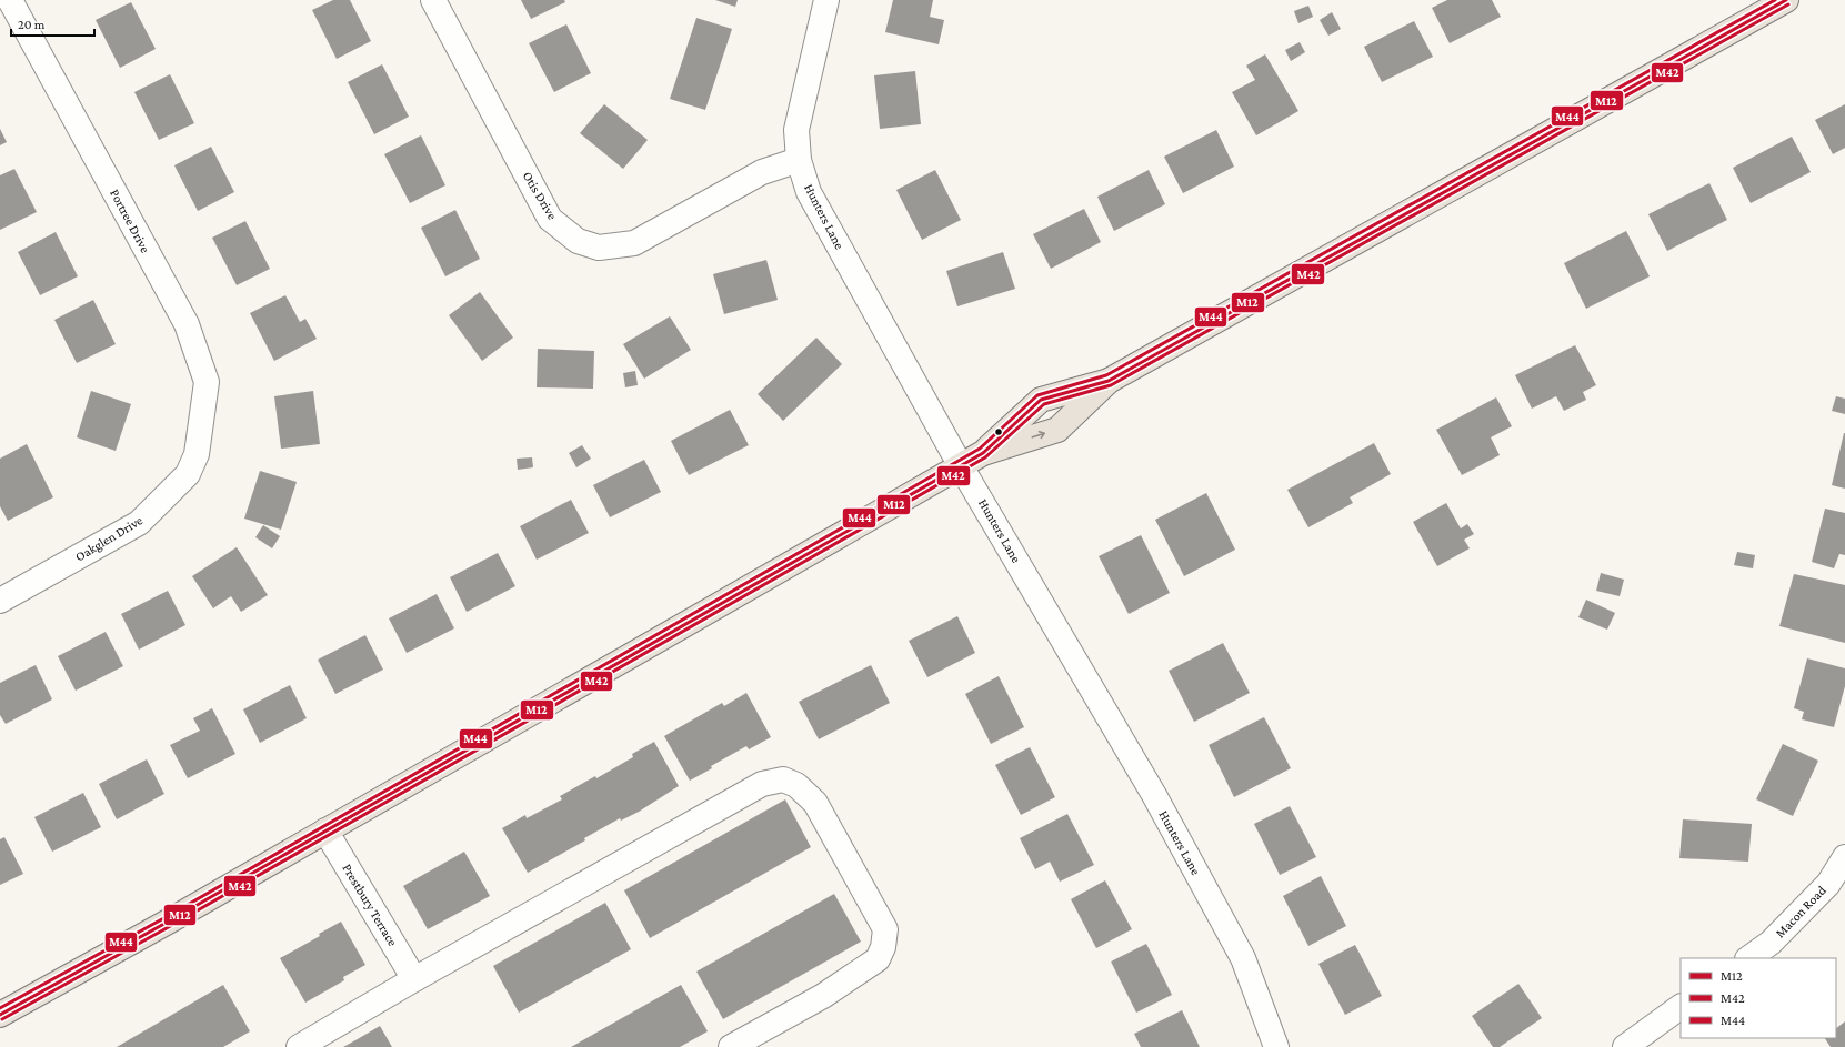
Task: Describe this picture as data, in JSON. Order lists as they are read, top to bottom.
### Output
{
  "streets": {
    "street": [
      "Otis Drive",
      "Hunters Lane",
      "Portree Drive",
      "Oakglen Drive",
      "Prestbury Terrace",
      "Macon Road"
    ]
  },
  "crossings": [
    ["Otis Drive", "Hunters Lane"],
    ["Portree Drive", "Oakglen Drive"]
  ],
  "lines": ["transit line M12", "transit line M44", "transit line M42"],
  "legend": ["M12", "M42", "M44"],
  "scale_bar": "20 m"
}
